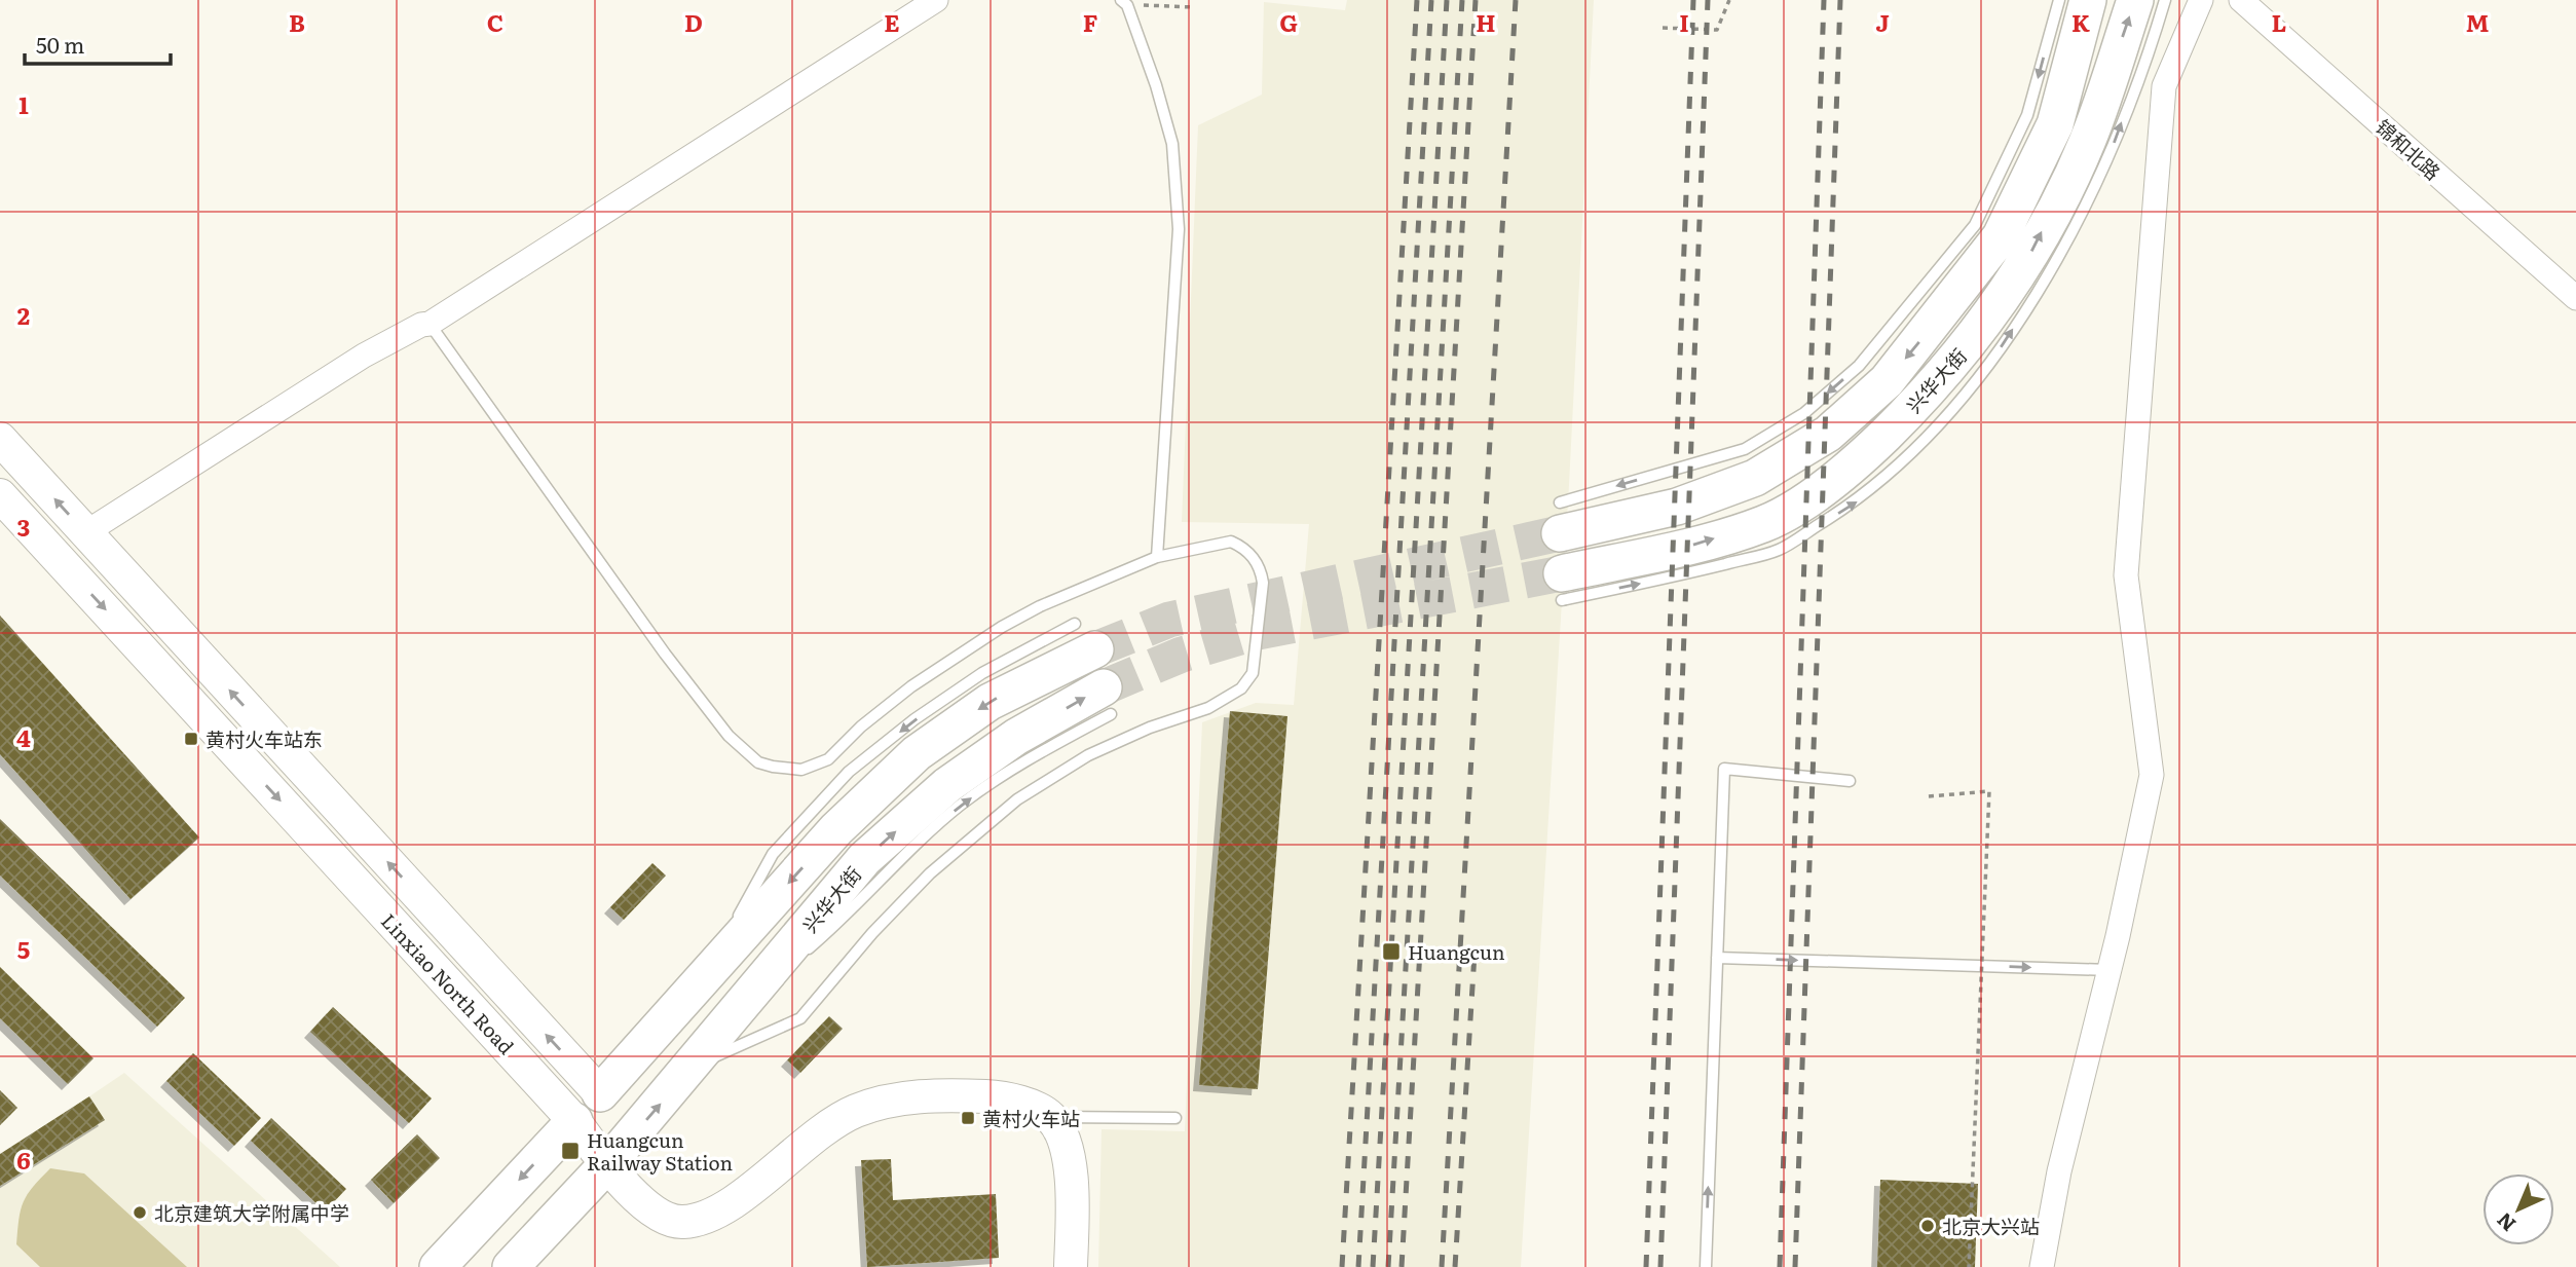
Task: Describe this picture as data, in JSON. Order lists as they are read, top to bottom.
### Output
{
  "streets": {
    "main road": ["兴华大街", "Linxiao North Road"],
    "street": ["锦和北路"]
  },
  "crossings": [
    ["兴华大街", "Linxiao North Road"]
  ],
  "places": {
    "transit": [
      "黄村火车站东",
      "Huangcun",
      "黄村火车站",
      "Huangcun Railway Station"
    ],
    "other": ["北京建筑大学附属中学", "北京大兴站"]
  },
  "scale_bar": "50 m",
  "north": "bottom left",
  "grid": {
    "columns": [
      "B",
      "C",
      "D",
      "E",
      "F",
      "G",
      "H",
      "I",
      "J",
      "K",
      "L",
      "M"
    ],
    "rows": [
      "1",
      "2",
      "3",
      "4",
      "5",
      "6"
    ]
  }
}
